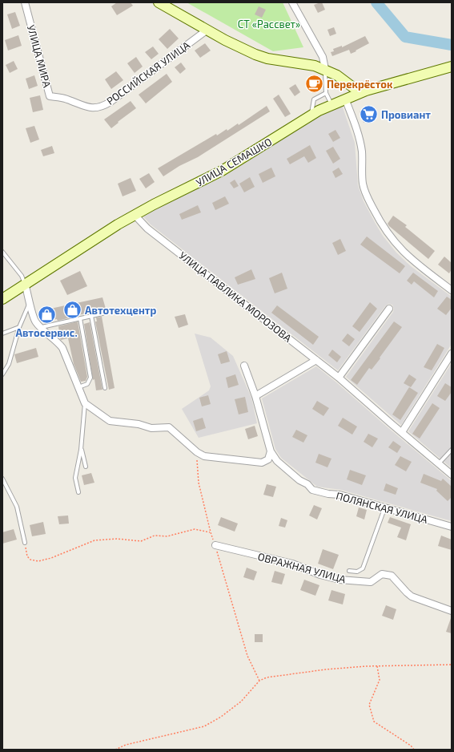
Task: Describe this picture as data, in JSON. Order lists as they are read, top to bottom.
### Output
{
  "streets": {
    "main road": ["УЛИЦА СЕМАШКО"],
    "street": [
      "УЛИЦА МИРА",
      "РОССИЙСКАЯ УЛИЦА",
      "УЛИЦА ПАВЛИКА МОРОЗОВА",
      "ПОЛЯНСКАЯ УЛИЦА",
      "ОВРАЖНАЯ УЛИЦА"
    ]
  },
  "crossings": [
    ["УЛИЦА МИРА", "РОССИЙСКАЯ УЛИЦА"],
    ["УЛИЦА СЕМАШКО", "УЛИЦА ПАВЛИКА МОРОЗОВА"]
  ],
  "parks": ["СТ «Рассвет»"],
  "places": {
    "cafe": ["Перекрёсток"],
    "supermarket": ["Провиант"],
    "shop": ["Автотехцентр", "Автосервис."]
  }
}
